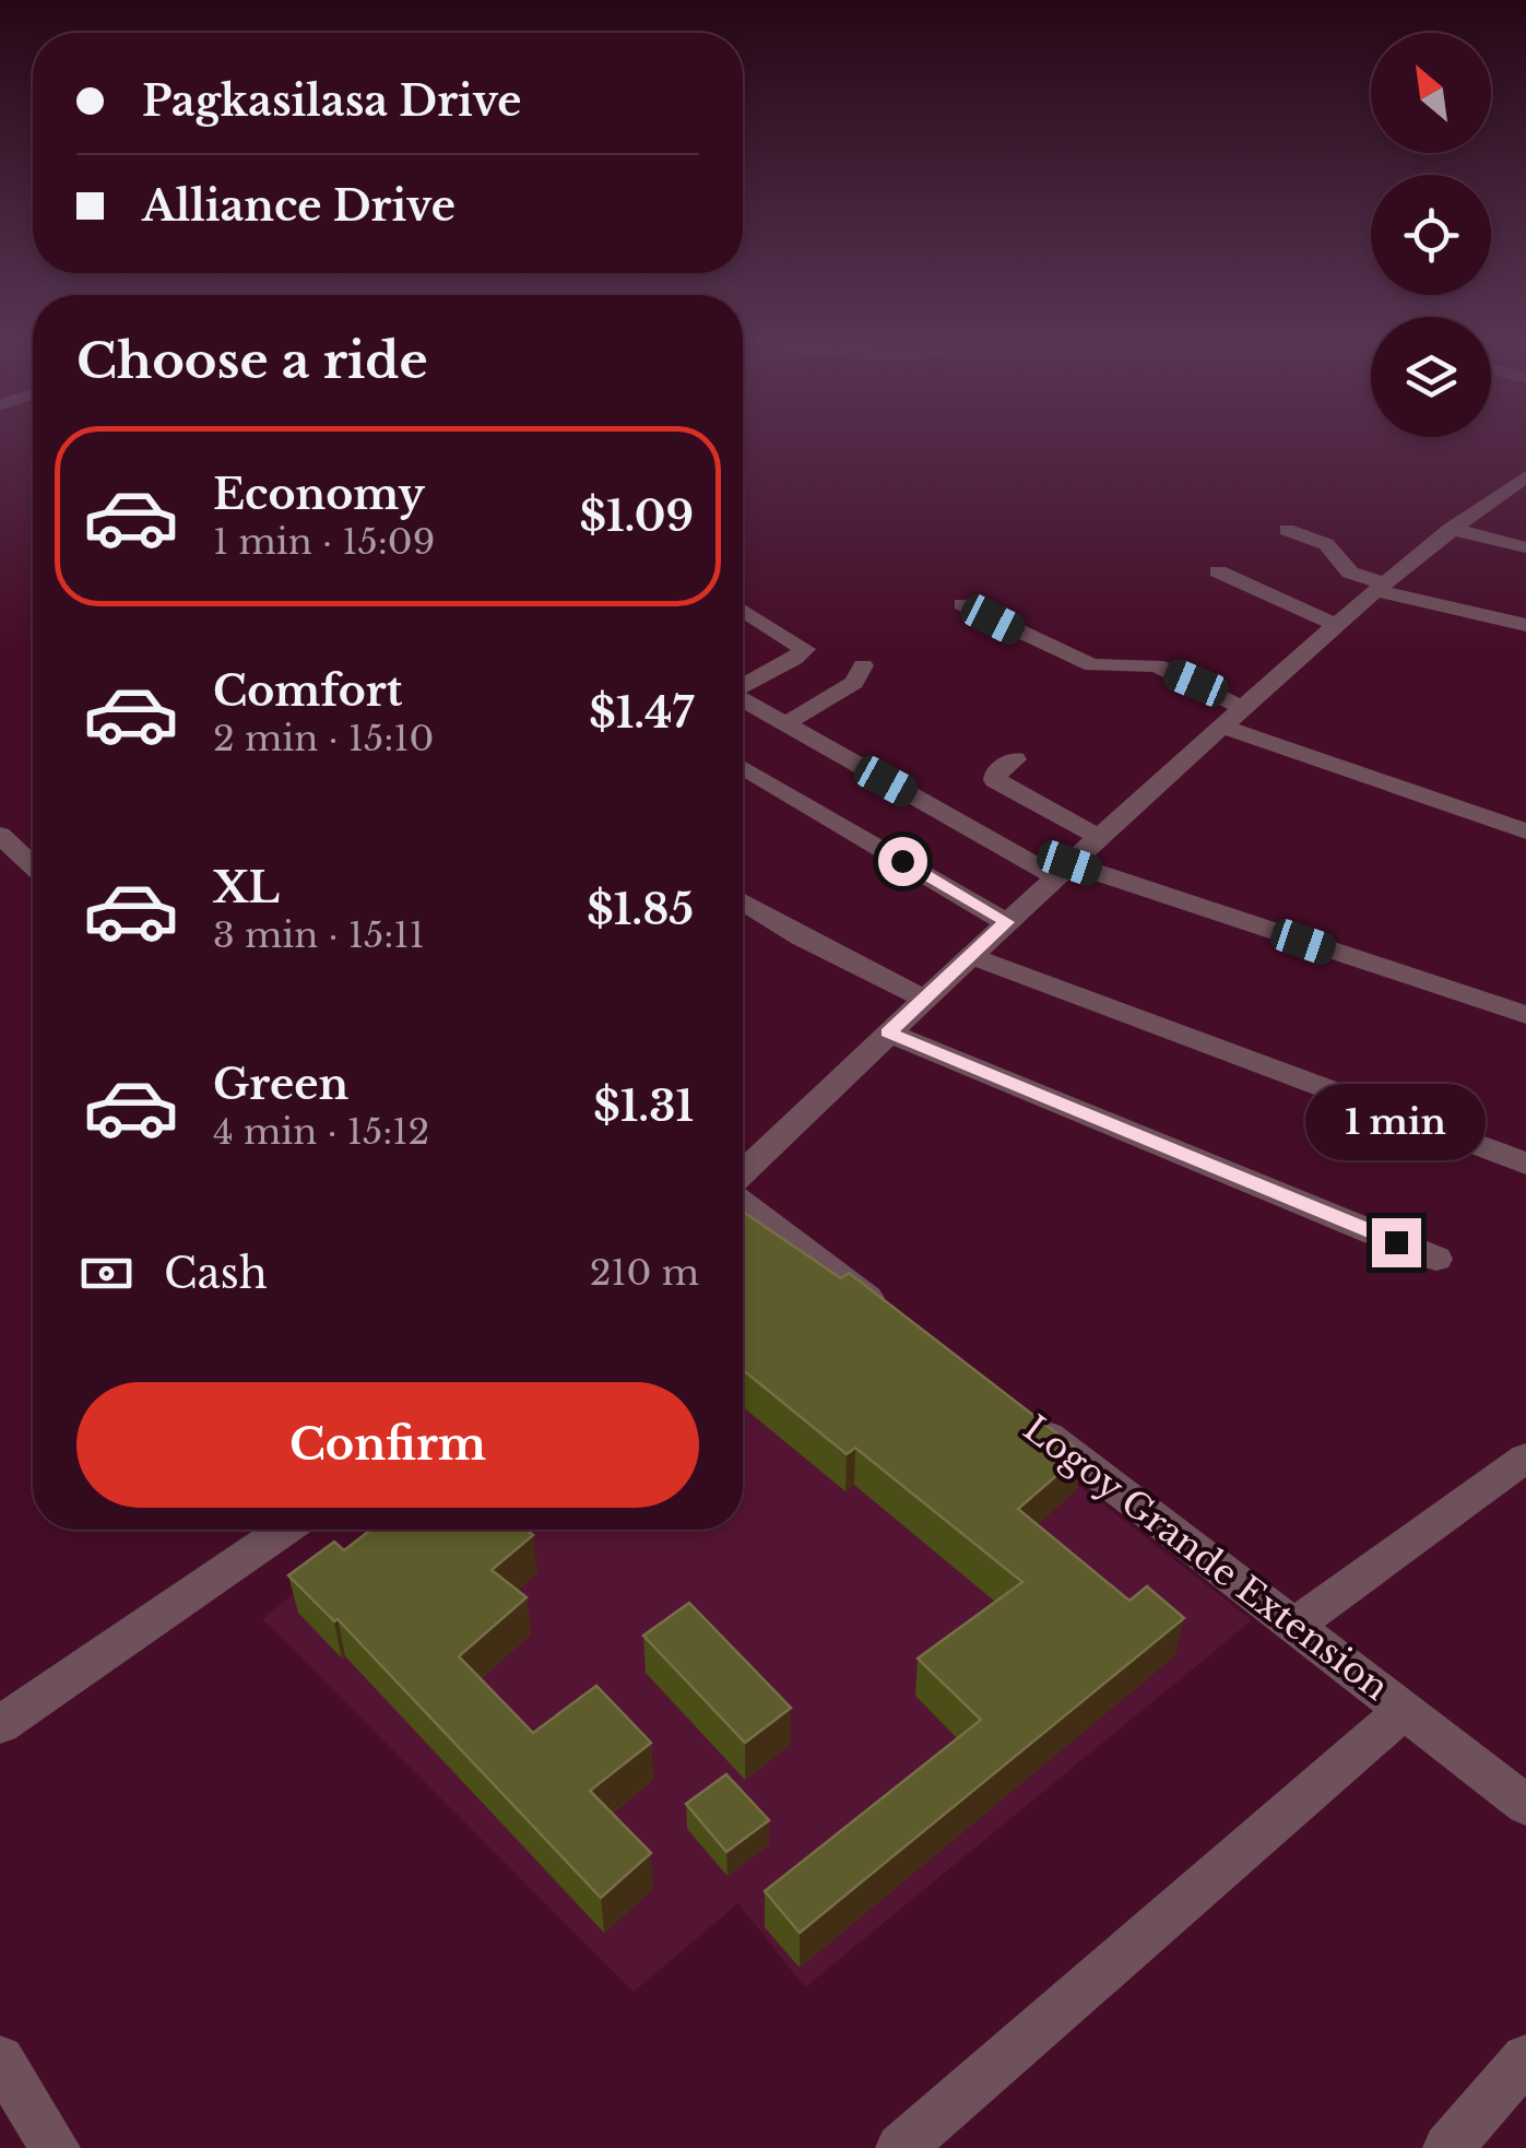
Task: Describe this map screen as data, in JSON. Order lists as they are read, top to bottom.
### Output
{
  "streets": {
    "street": ["Logoy Grande Extension"]
  },
  "north": "top left",
  "page": {
    "banner": ["Pagkasilasa Drive", "Alliance Drive"],
    "heading": "Choose a ride",
    "list": [
      {
        "name": "Economy",
        "note": "1 min · 15:09",
        "value": "$1.09"
      },
      {
        "name": "Comfort",
        "note": "2 min · 15:10",
        "value": "$1.47"
      },
      {
        "name": "XL",
        "note": "3 min · 15:11",
        "value": "$1.85"
      },
      {
        "name": "Green",
        "note": "4 min · 15:12",
        "value": "$1.31"
      }
    ],
    "bubble": "1 min",
    "pay": ["Cash", "210 m"],
    "buttons": "Confirm"
  }
}
